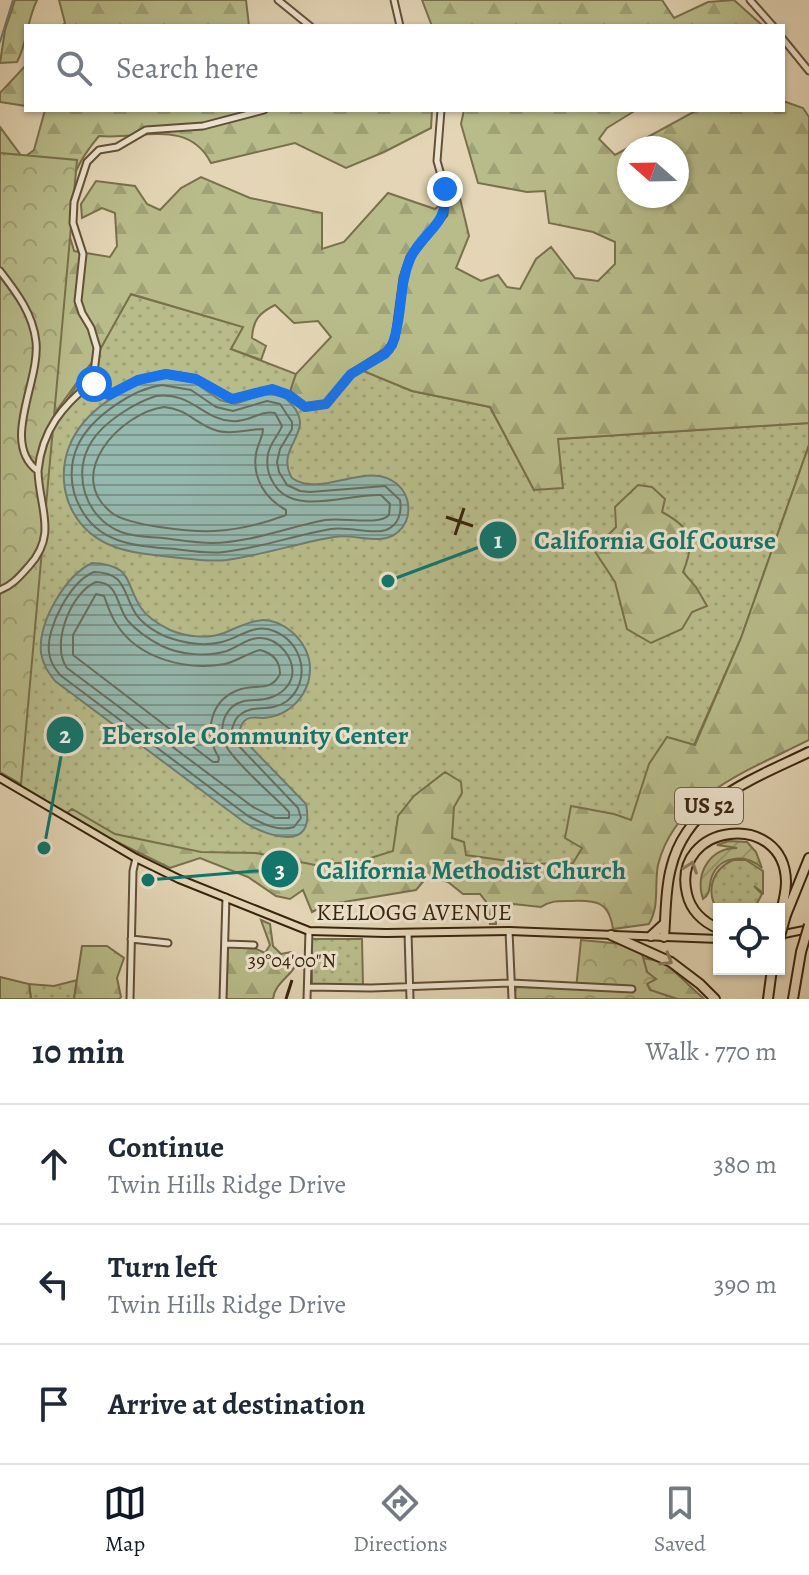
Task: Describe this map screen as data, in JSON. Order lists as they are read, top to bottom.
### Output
{
  "streets": {
    "highway": ["US 52"],
    "main road": ["KELLOGG AVENUE"]
  },
  "crossings": [
    ["US 52", "KELLOGG AVENUE"]
  ],
  "places": ["California Golf Course", "Ebersole Community Center", "California Methodist Church"],
  "north": "left",
  "page": {
    "search": "Search here",
    "heading": ["10 min", "Walk · 770 m"],
    "list": [
      ["Continue", "Twin Hills Ridge Drive", "380 m"],
      ["Turn left", "Twin Hills Ridge Drive", "390 m"],
      "Arrive at destination"
    ],
    "nav": ["Map", "Directions", "Saved"]
  },
  "coordinates": ["39°04'00\"N"]
}
